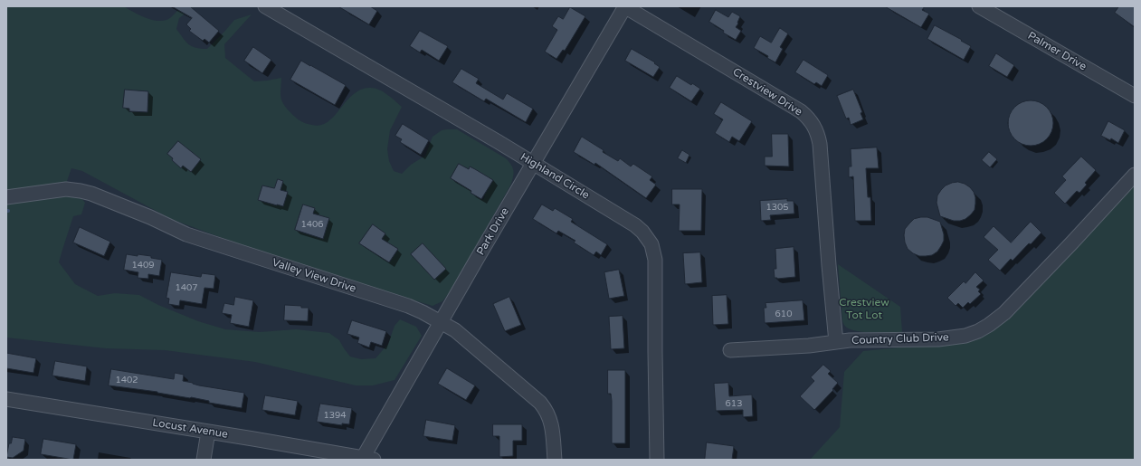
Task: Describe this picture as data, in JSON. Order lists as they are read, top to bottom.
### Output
{
  "streets": {
    "street": [
      "Palmer Drive",
      "Crestview Drive",
      "Highland Circle",
      "Park Drive",
      "Valley View Drive",
      "Country Club Drive",
      "Locust Avenue"
    ]
  },
  "crossings": [
    ["Crestview Drive", "Park Drive"],
    ["Crestview Drive", "Country Club Drive"],
    ["Highland Circle", "Park Drive"],
    ["Park Drive", "Valley View Drive"],
    ["Park Drive", "Locust Avenue"]
  ],
  "parks": ["Crestview Tot Lot"],
  "house_numbers": [
    "1305",
    "1406",
    "1409",
    "1407",
    "610",
    "1402",
    "613",
    "1394"
  ]
}
